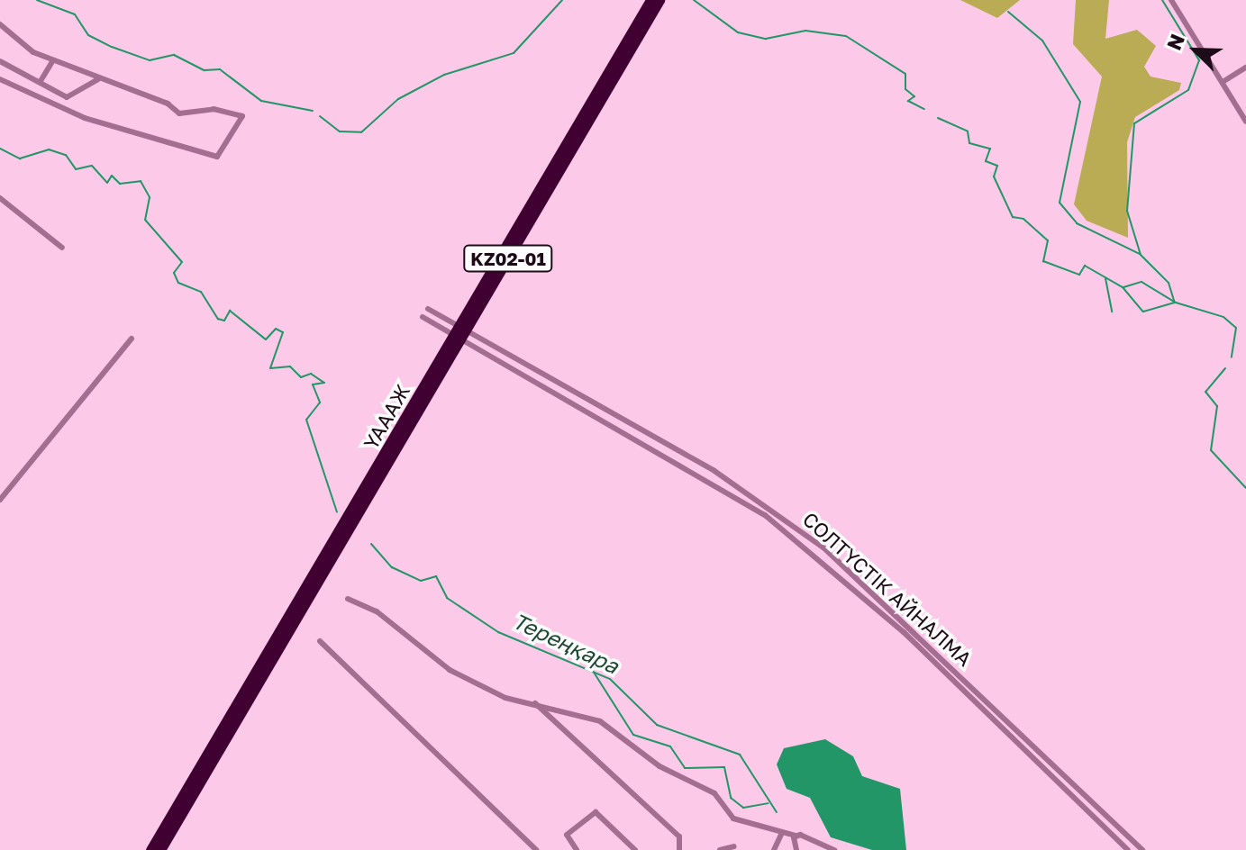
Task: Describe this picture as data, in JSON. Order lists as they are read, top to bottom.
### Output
{
  "streets": {
    "highway": ["KZ02-01", "ҮАААЖ"],
    "street": ["СОЛТҮСТІК АЙНАЛМА"]
  },
  "water": ["Тереңқара"],
  "north": "top left"
}
